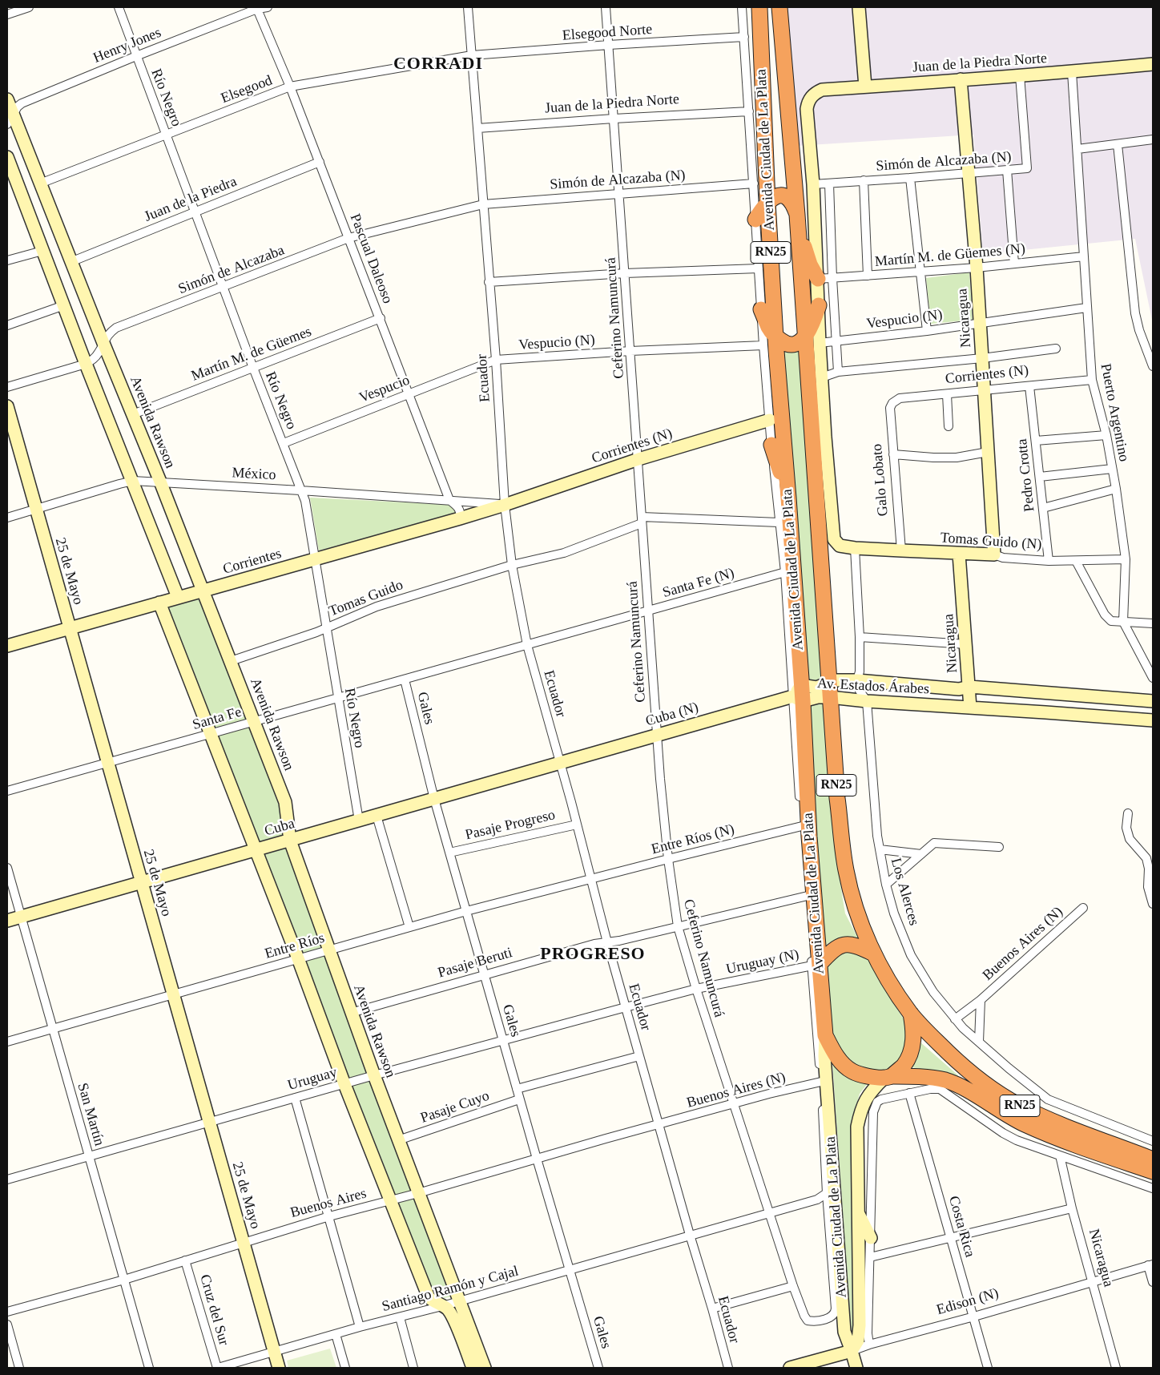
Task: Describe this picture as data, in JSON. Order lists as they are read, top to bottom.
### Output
{
  "streets": {
    "highway": ["Avenida Ciudad de La Plata", "RN25"],
    "street": [
      "Elsegood Norte",
      "Henry Jones",
      "Juan de la Piedra Norte",
      "Elsegood",
      "Río Negro",
      "Simón de Alcazaba (N)",
      "Juan de la Piedra",
      "Martín M. de Güemes (N)",
      "Pascual Daleoso",
      "Simón de Alcazaba",
      "Ceferino Namuncurá",
      "Nicaragua",
      "Vespucio (N)",
      "Martín M. de Güemes",
      "Corrientes (N)",
      "Ecuador",
      "Vespucio",
      "Puerto Argentino",
      "Avenida Rawson",
      "México",
      "Pedro Crotta",
      "Galo Lobato",
      "Tomas Guido (N)",
      "Corrientes",
      "25 de Mayo",
      "Santa Fe (N)",
      "Tomas Guido",
      "Av. Estados Árabes",
      "Gales",
      "Cuba (N)",
      "Santa Fe",
      "Pasaje Progreso",
      "Cuba",
      "Entre Ríos (N)",
      "Los Alerces",
      "Buenos Aires (N)",
      "Entre Ríos",
      "Uruguay (N)",
      "Pasaje Beruti",
      "Uruguay",
      "Pasaje Cuyo",
      "San Martín",
      "Buenos Aires",
      "Costa Rica",
      "Santiago Ramón y Cajal",
      "Edison (N)",
      "Cruz del Sur"
    ]
  },
  "crossings": [
    ["Elsegood Norte", "Elsegood"],
    ["Elsegood Norte", "Avenida Ciudad de La Plata"],
    ["Elsegood Norte", "Ceferino Namuncurá"],
    ["Elsegood Norte", "Ecuador"],
    ["Henry Jones", "Río Negro"],
    ["Henry Jones", "Pascual Daleoso"],
    ["Henry Jones", "Avenida Rawson"],
    ["Juan de la Piedra Norte", "Avenida Ciudad de La Plata"],
    ["Juan de la Piedra Norte", "Simón de Alcazaba (N)"],
    ["Juan de la Piedra Norte", "Ceferino Namuncurá"],
    ["Juan de la Piedra Norte", "Nicaragua"],
    ["Juan de la Piedra Norte", "Ecuador"],
    ["Juan de la Piedra Norte", "Puerto Argentino"],
    ["Elsegood", "Río Negro"],
    ["Elsegood", "Pascual Daleoso"],
    ["Elsegood", "Ecuador"],
    ["Elsegood", "Avenida Rawson"],
    ["Río Negro", "Juan de la Piedra"],
    ["Río Negro", "Simón de Alcazaba"],
    ["Río Negro", "Martín M. de Güemes"],
    ["Río Negro", "Vespucio"],
    ["Río Negro", "México"],
    ["Río Negro", "Corrientes"],
    ["Río Negro", "Tomas Guido"],
    ["Río Negro", "Santa Fe"],
    ["Río Negro", "Cuba"],
    ["Avenida Ciudad de La Plata", "Simón de Alcazaba (N)"],
    ["Avenida Ciudad de La Plata", "RN25"],
    ["Avenida Ciudad de La Plata", "Ceferino Namuncurá"],
    ["Avenida Ciudad de La Plata", "Vespucio (N)"],
    ["Avenida Ciudad de La Plata", "Corrientes (N)"],
    ["Avenida Ciudad de La Plata", "Santa Fe (N)"],
    ["Avenida Ciudad de La Plata", "Av. Estados Árabes"],
    ["Avenida Ciudad de La Plata", "Cuba (N)"],
    ["Avenida Ciudad de La Plata", "Entre Ríos (N)"],
    ["Avenida Ciudad de La Plata", "Buenos Aires (N)"],
    ["Avenida Ciudad de La Plata", "Uruguay (N)"],
    ["Avenida Ciudad de La Plata", "Pasaje Beruti"],
    ["Avenida Ciudad de La Plata", "Costa Rica"],
    ["Avenida Ciudad de La Plata", "Santiago Ramón y Cajal"],
    ["Avenida Ciudad de La Plata", "Edison (N)"],
    ["Simón de Alcazaba (N)", "Simón de Alcazaba"],
    ["Simón de Alcazaba (N)", "Ceferino Namuncurá"],
    ["Simón de Alcazaba (N)", "Nicaragua"],
    ["Simón de Alcazaba (N)", "Ecuador"],
    ["Juan de la Piedra", "Pascual Daleoso"],
    ["Juan de la Piedra", "Avenida Rawson"],
    ["RN25", "Uruguay (N)"],
    ["Martín M. de Güemes (N)", "Nicaragua"],
    ["Martín M. de Güemes (N)", "Puerto Argentino"],
    ["Pascual Daleoso", "Simón de Alcazaba"],
    ["Pascual Daleoso", "Martín M. de Güemes"],
    ["Pascual Daleoso", "Vespucio"],
    ["Pascual Daleoso", "México"],
    ["Pascual Daleoso", "Corrientes"],
    ["Simón de Alcazaba", "Ecuador"],
    ["Simón de Alcazaba", "Avenida Rawson"],
    ["Ceferino Namuncurá", "Vespucio (N)"],
    ["Ceferino Namuncurá", "Corrientes (N)"],
    ["Ceferino Namuncurá", "Santa Fe (N)"],
    ["Ceferino Namuncurá", "Cuba (N)"],
    ["Ceferino Namuncurá", "Entre Ríos (N)"],
    ["Ceferino Namuncurá", "Buenos Aires (N)"],
    ["Ceferino Namuncurá", "Uruguay (N)"],
    ["Ceferino Namuncurá", "Pasaje Beruti"],
    ["Ceferino Namuncurá", "Santiago Ramón y Cajal"],
    ["Nicaragua", "Vespucio (N)"],
    ["Nicaragua", "Corrientes (N)"],
    ["Nicaragua", "Tomas Guido (N)"],
    ["Nicaragua", "Av. Estados Árabes"],
    ["Nicaragua", "Edison (N)"],
    ["Vespucio (N)", "Ecuador"],
    ["Vespucio (N)", "Vespucio"],
    ["Vespucio (N)", "Puerto Argentino"],
    ["Martín M. de Güemes", "Avenida Rawson"],
    ["Corrientes (N)", "Ecuador"],
    ["Corrientes (N)", "Puerto Argentino"],
    ["Corrientes (N)", "México"],
    ["Corrientes (N)", "Pedro Crotta"],
    ["Corrientes (N)", "Galo Lobato"],
    ["Corrientes (N)", "Corrientes"],
    ["Ecuador", "Vespucio"],
    ["Ecuador", "México"],
    ["Ecuador", "Corrientes"],
    ["Ecuador", "Santa Fe (N)"],
    ["Ecuador", "Tomas Guido"],
    ["Ecuador", "Cuba (N)"],
    ["Ecuador", "Santa Fe"],
    ["Ecuador", "Pasaje Progreso"],
    ["Ecuador", "Cuba"],
    ["Ecuador", "Entre Ríos (N)"],
    ["Ecuador", "Buenos Aires (N)"],
    ["Ecuador", "Entre Ríos"],
    ["Ecuador", "Uruguay (N)"],
    ["Ecuador", "Pasaje Beruti"],
    ["Ecuador", "Uruguay"],
    ["Ecuador", "Buenos Aires"],
    ["Ecuador", "Santiago Ramón y Cajal"],
    ["Puerto Argentino", "Tomas Guido (N)"],
    ["Avenida Rawson", "México"],
    ["Avenida Rawson", "Corrientes"],
    ["Avenida Rawson", "Tomas Guido"],
    ["Avenida Rawson", "Santa Fe"],
    ["Avenida Rawson", "Cuba"],
    ["Avenida Rawson", "Entre Ríos"],
    ["Avenida Rawson", "Pasaje Beruti"],
    ["Avenida Rawson", "Uruguay"],
    ["Avenida Rawson", "Pasaje Cuyo"],
    ["Avenida Rawson", "Buenos Aires"],
    ["Avenida Rawson", "Santiago Ramón y Cajal"],
    ["México", "Corrientes"],
    ["México", "25 de Mayo"],
    ["Pedro Crotta", "Tomas Guido (N)"],
    ["Galo Lobato", "Tomas Guido (N)"],
    ["Corrientes", "25 de Mayo"],
    ["25 de Mayo", "Santa Fe"],
    ["25 de Mayo", "Cuba"],
    ["25 de Mayo", "Entre Ríos"],
    ["25 de Mayo", "Uruguay"],
    ["25 de Mayo", "Buenos Aires"],
    ["25 de Mayo", "Santiago Ramón y Cajal"],
    ["Santa Fe (N)", "Santa Fe"],
    ["Av. Estados Árabes", "Cuba (N)"],
    ["Av. Estados Árabes", "Los Alerces"],
    ["Gales", "Santa Fe"],
    ["Gales", "Pasaje Progreso"],
    ["Gales", "Cuba"],
    ["Gales", "Entre Ríos"],
    ["Gales", "Pasaje Beruti"],
    ["Gales", "Uruguay"],
    ["Gales", "Pasaje Cuyo"],
    ["Gales", "Buenos Aires"],
    ["Gales", "Santiago Ramón y Cajal"],
    ["Cuba (N)", "Cuba"],
    ["Cuba", "San Martín"],
    ["Entre Ríos (N)", "Entre Ríos"],
    ["Los Alerces", "Buenos Aires (N)"],
    ["Buenos Aires (N)", "Buenos Aires"],
    ["Entre Ríos", "San Martín"],
    ["Uruguay (N)", "Uruguay"],
    ["Uruguay", "San Martín"],
    ["San Martín", "Buenos Aires"],
    ["Buenos Aires", "Cruz del Sur"],
    ["Costa Rica", "Edison (N)"],
    ["Santiago Ramón y Cajal", "Cruz del Sur"]
  ],
  "districts": ["CORRADI", "PROGRESO"]
}
